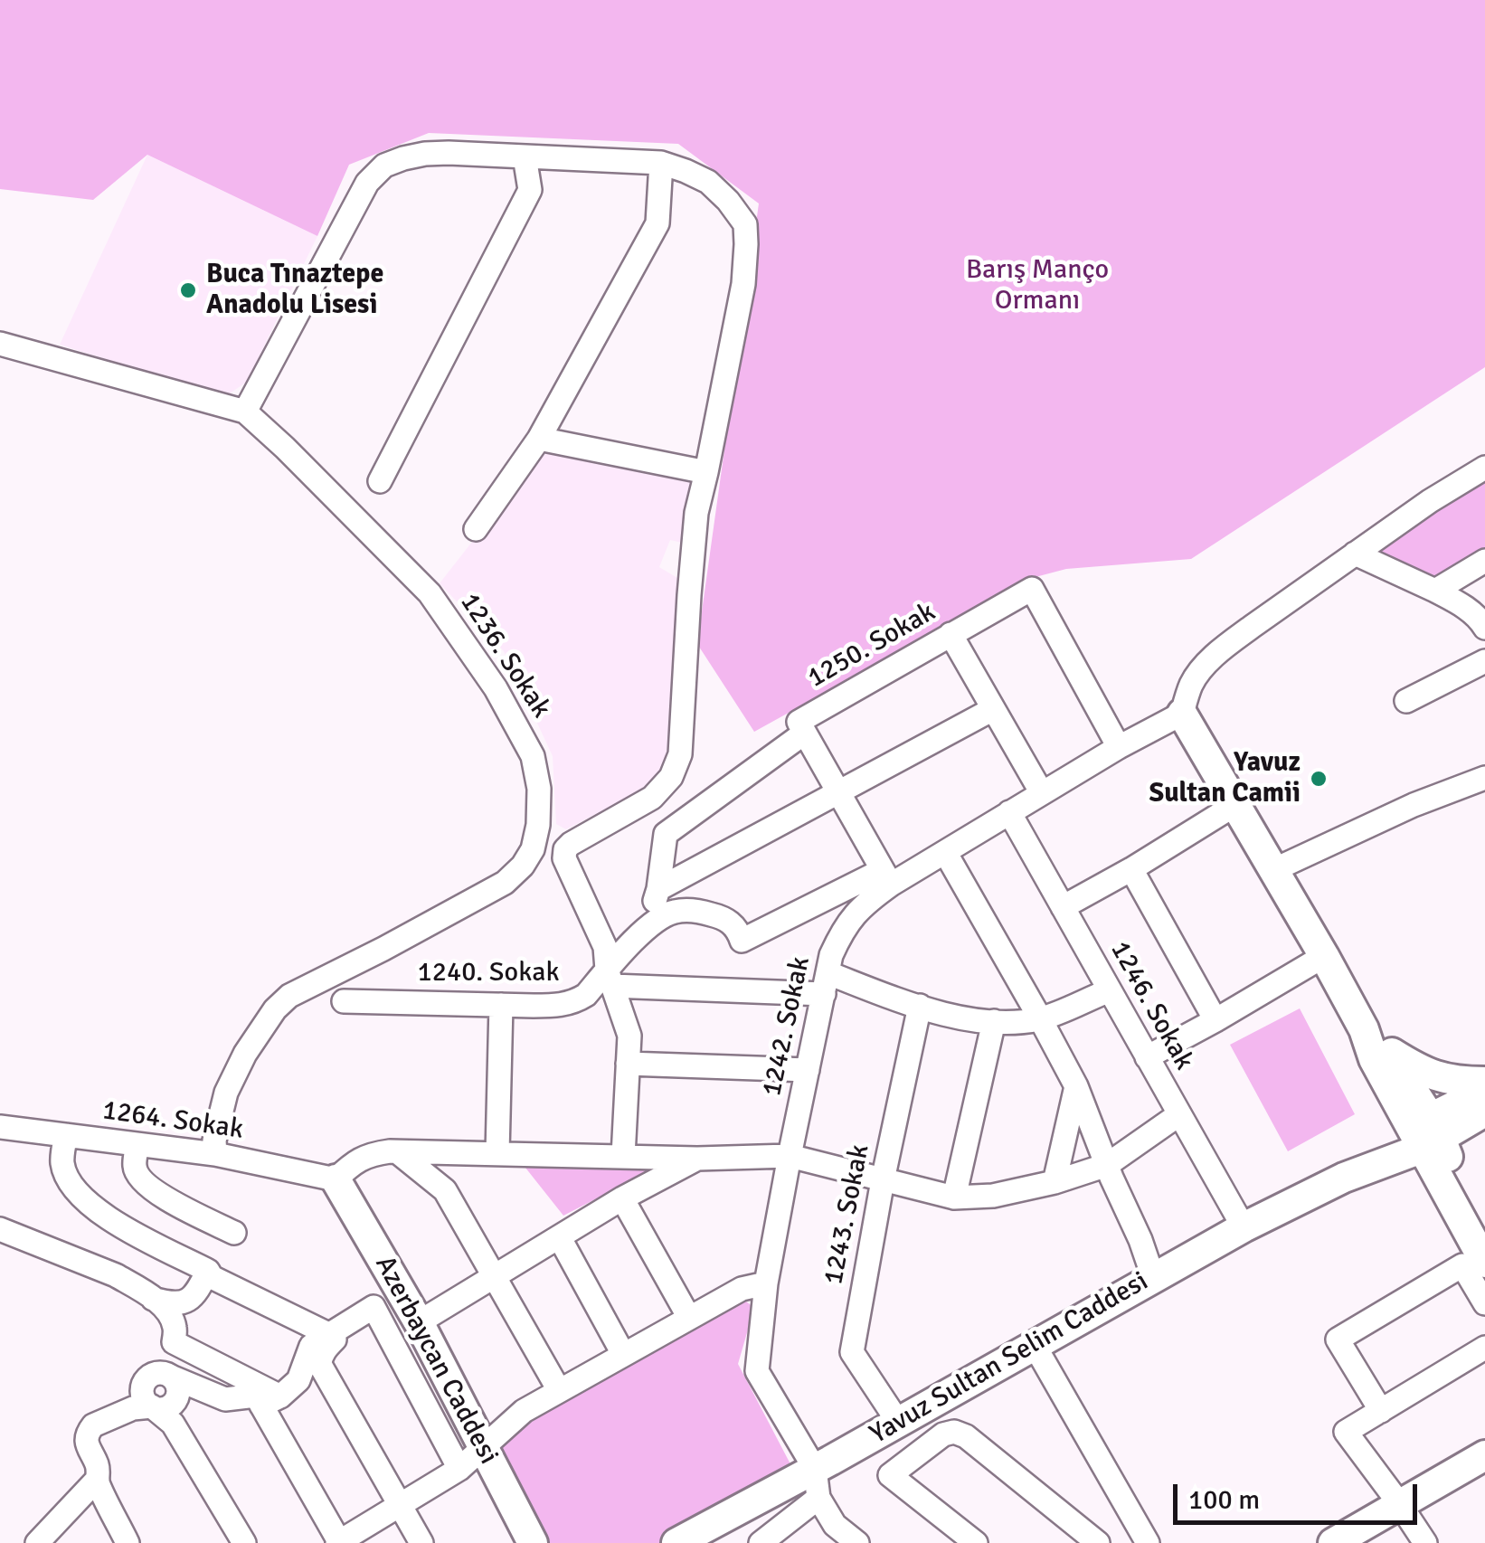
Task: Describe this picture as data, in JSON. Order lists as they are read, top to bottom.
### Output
{
  "streets": {
    "main road": ["Yavuz Sultan Selim Caddesi", "Azerbaycan Caddesi"],
    "street": [
      "1250. Sokak",
      "1236. Sokak",
      "1240. Sokak",
      "1246. Sokak",
      "1242. Sokak",
      "1264. Sokak",
      "1243. Sokak"
    ]
  },
  "crossings": [
    ["1250. Sokak", "1240. Sokak"],
    ["1250. Sokak", "1242. Sokak"],
    ["1236. Sokak", "1264. Sokak"],
    ["1246. Sokak", "1242. Sokak"],
    ["1246. Sokak", "Yavuz Sultan Selim Caddesi"],
    ["1242. Sokak", "Yavuz Sultan Selim Caddesi"],
    ["1264. Sokak", "Azerbaycan Caddesi"],
    ["1243. Sokak", "Yavuz Sultan Selim Caddesi"]
  ],
  "parks": ["Barış Manço Ormanı"],
  "places": ["Buca Tınaztepe Anadolu Lisesi", "Yavuz Sultan Camii"],
  "scale_bar": "100 m"
}
